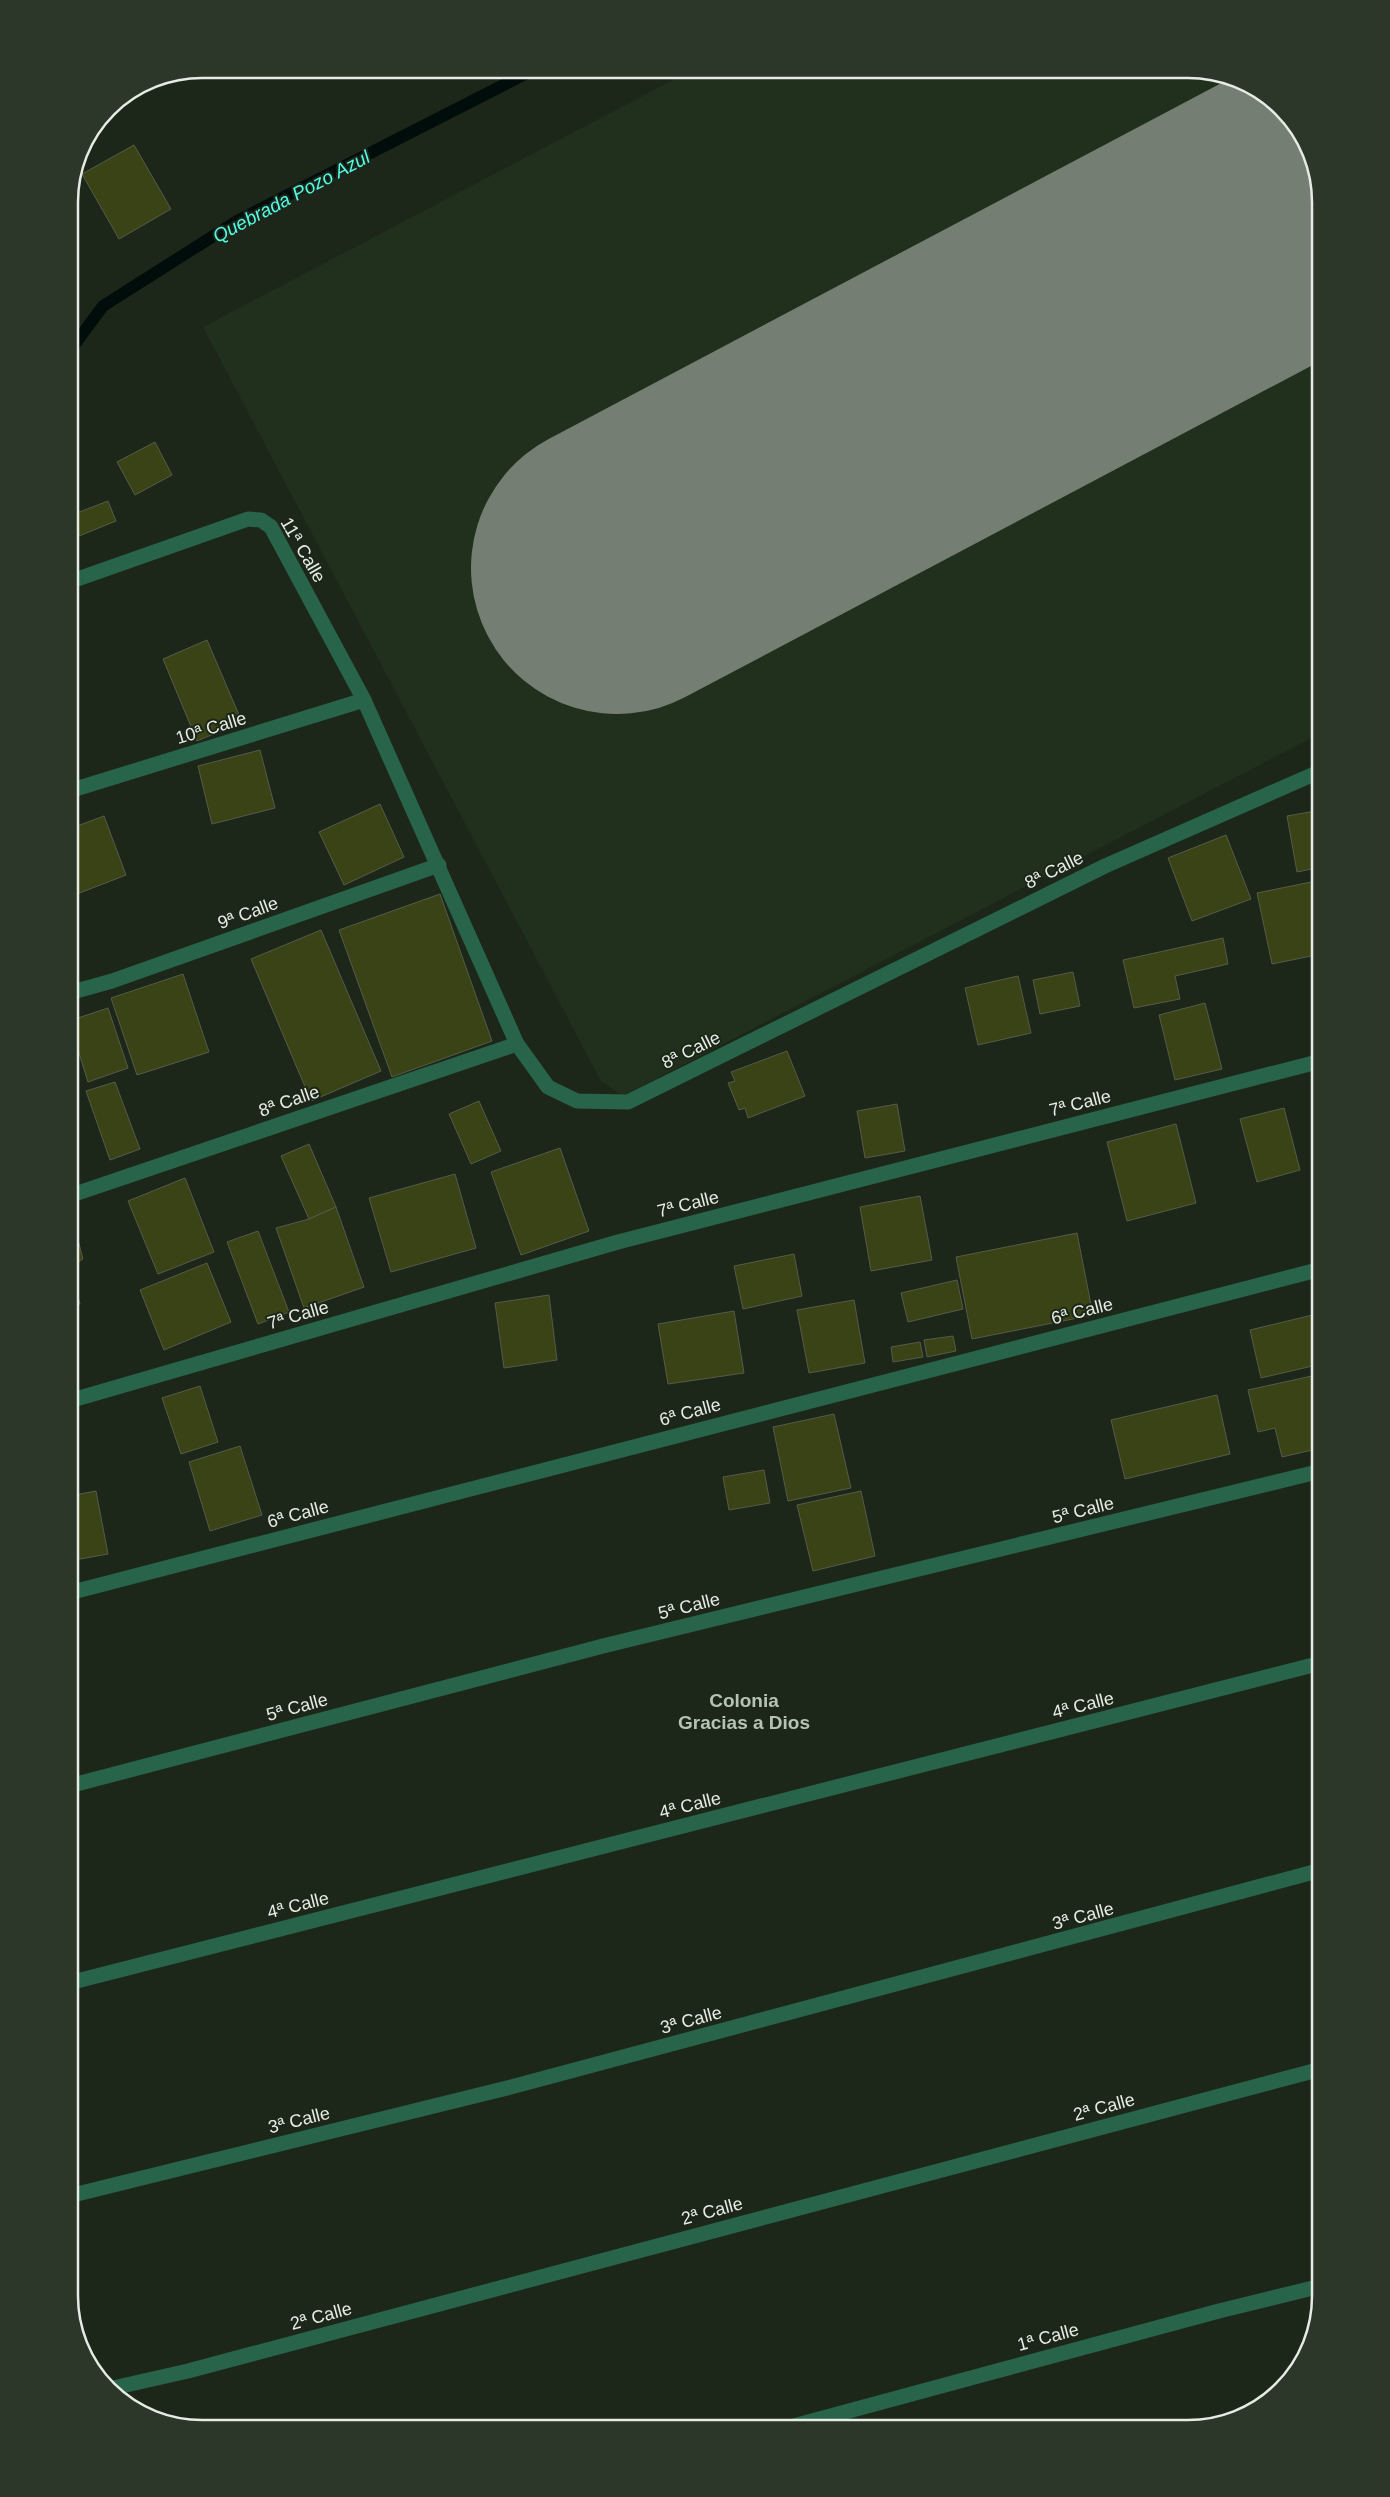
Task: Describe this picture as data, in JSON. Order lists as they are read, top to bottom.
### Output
{
  "streets": {
    "street": [
      "11ª Calle",
      "10ª Calle",
      "8ª Calle",
      "9ª Calle",
      "7ª Calle",
      "6ª Calle",
      "5ª Calle",
      "4ª Calle",
      "3ª Calle",
      "2ª Calle",
      "1ª Calle"
    ]
  },
  "crossings": [
    ["11ª Calle", "10ª Calle"],
    ["11ª Calle", "8ª Calle"],
    ["11ª Calle", "9ª Calle"]
  ],
  "districts": ["Colonia Gracias a Dios"],
  "water": ["Quebrada Pozo Azul"]
}
